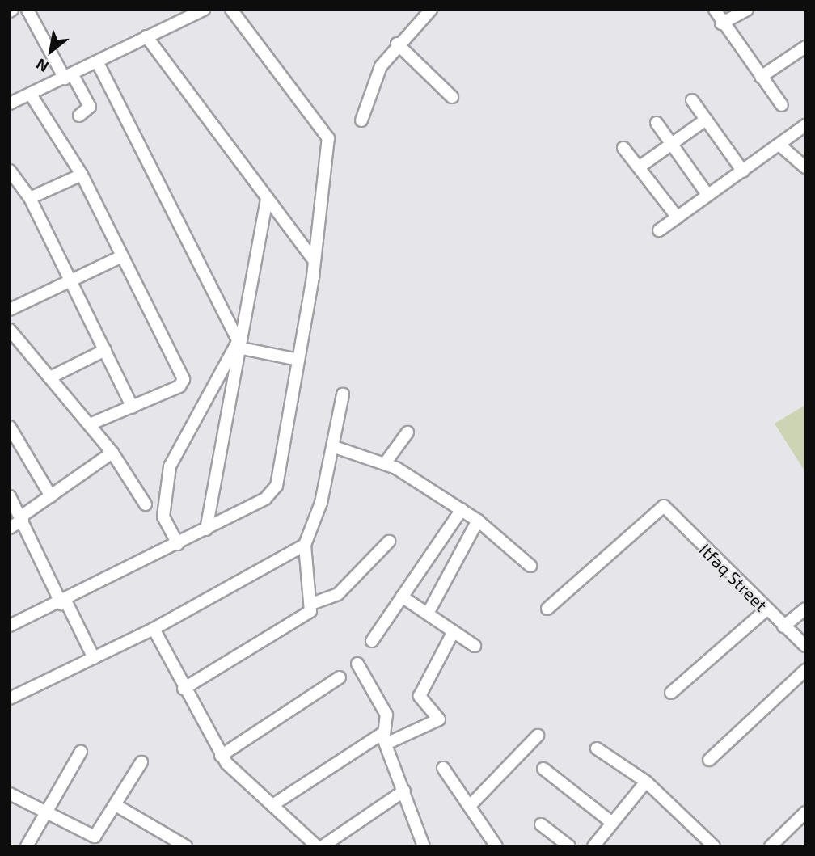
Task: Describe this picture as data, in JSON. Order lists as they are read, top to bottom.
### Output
{
  "streets": {
    "street": ["Itfaq Street"]
  },
  "north": "bottom left"
}
